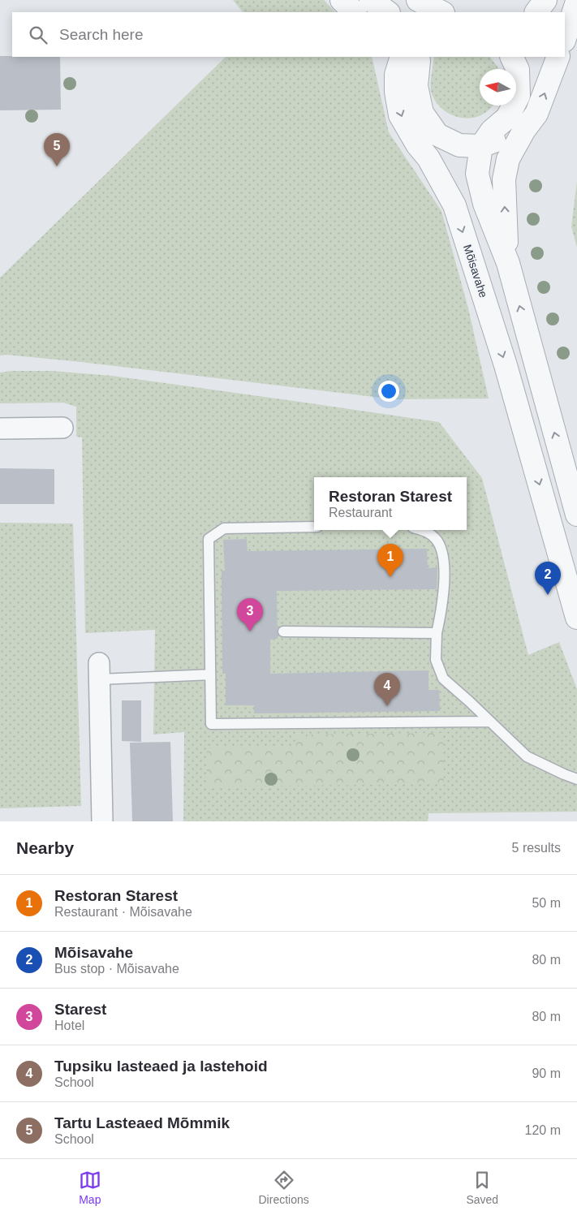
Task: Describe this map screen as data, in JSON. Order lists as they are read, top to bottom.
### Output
{
  "streets": {
    "street": ["Mõisavahe"]
  },
  "north": "left",
  "page": {
    "search": "Search here",
    "pins": [
      "5",
      "1",
      "2",
      "3",
      "4"
    ],
    "popup": ["Restoran Starest", "Restaurant"],
    "heading": ["Nearby", "5 results"],
    "list": [
      {
        "mark": "1",
        "name": "Restoran Starest",
        "note": "Restaurant · Mõisavahe",
        "value": "50 m"
      },
      {
        "mark": "2",
        "name": "Mõisavahe",
        "note": "Bus stop · Mõisavahe",
        "value": "80 m"
      },
      {
        "mark": "3",
        "name": "Starest",
        "note": "Hotel",
        "value": "80 m"
      },
      {
        "mark": "4",
        "name": "Tupsiku lasteaed ja lastehoid",
        "note": "School",
        "value": "90 m"
      },
      {
        "mark": "5",
        "name": "Tartu Lasteaed Mõmmik",
        "note": "School",
        "value": "120 m"
      }
    ],
    "nav": ["Map", "Directions", "Saved"]
  }
}
